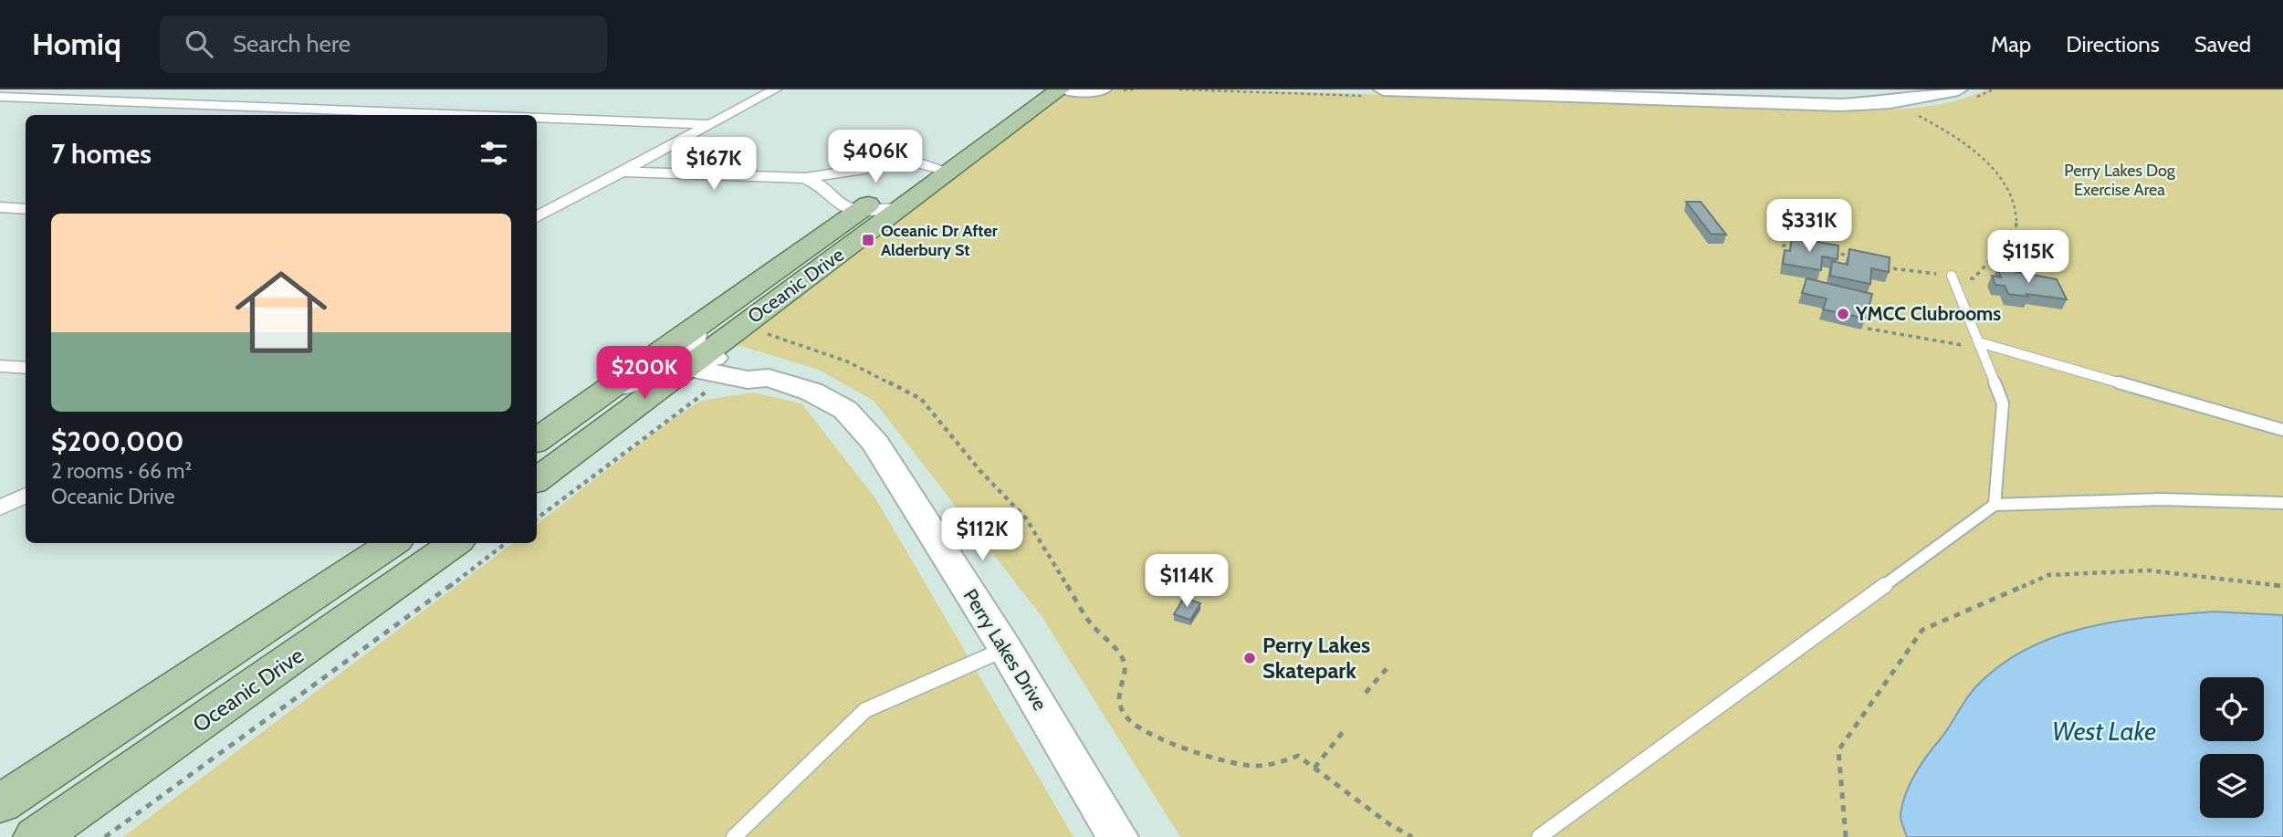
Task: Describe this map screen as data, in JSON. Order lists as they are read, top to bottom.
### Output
{
  "streets": {
    "main road": ["Oceanic Drive"],
    "street": ["Perry Lakes Drive"]
  },
  "crossings": [
    ["Oceanic Drive", "Perry Lakes Drive"]
  ],
  "water": ["West Lake"],
  "parks": ["Perry Lakes Dog Exercise Area"],
  "places": {
    "transit": ["Oceanic Dr After Alderbury St"],
    "other": ["YMCC Clubrooms", "Perry Lakes Skatepark"]
  },
  "page": {
    "header": "Homiq",
    "search": "Search here",
    "nav": ["Map", "Directions", "Saved"],
    "heading": "7 homes",
    "price": [
      "$406K",
      "$167K",
      "$331K",
      "$115K",
      "$200K",
      "$112K",
      "$114K"
    ],
    "list": [
      {
        "name": "$200,000",
        "note": "2 rooms · 66 m² · Oceanic Drive"
      }
    ]
  }
}
